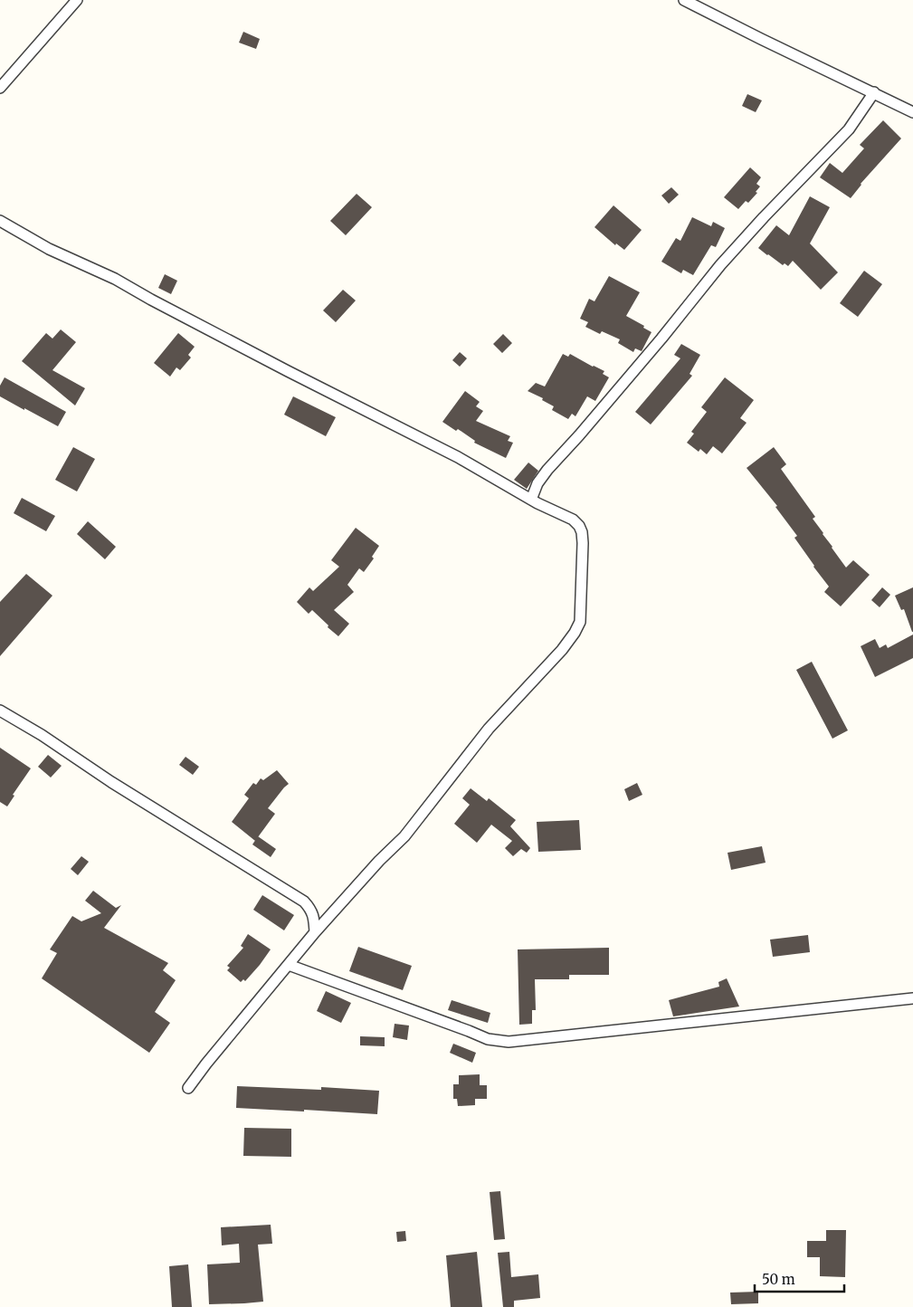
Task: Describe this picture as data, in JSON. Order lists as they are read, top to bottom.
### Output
{
  "scale_bar": "50 m"
}
